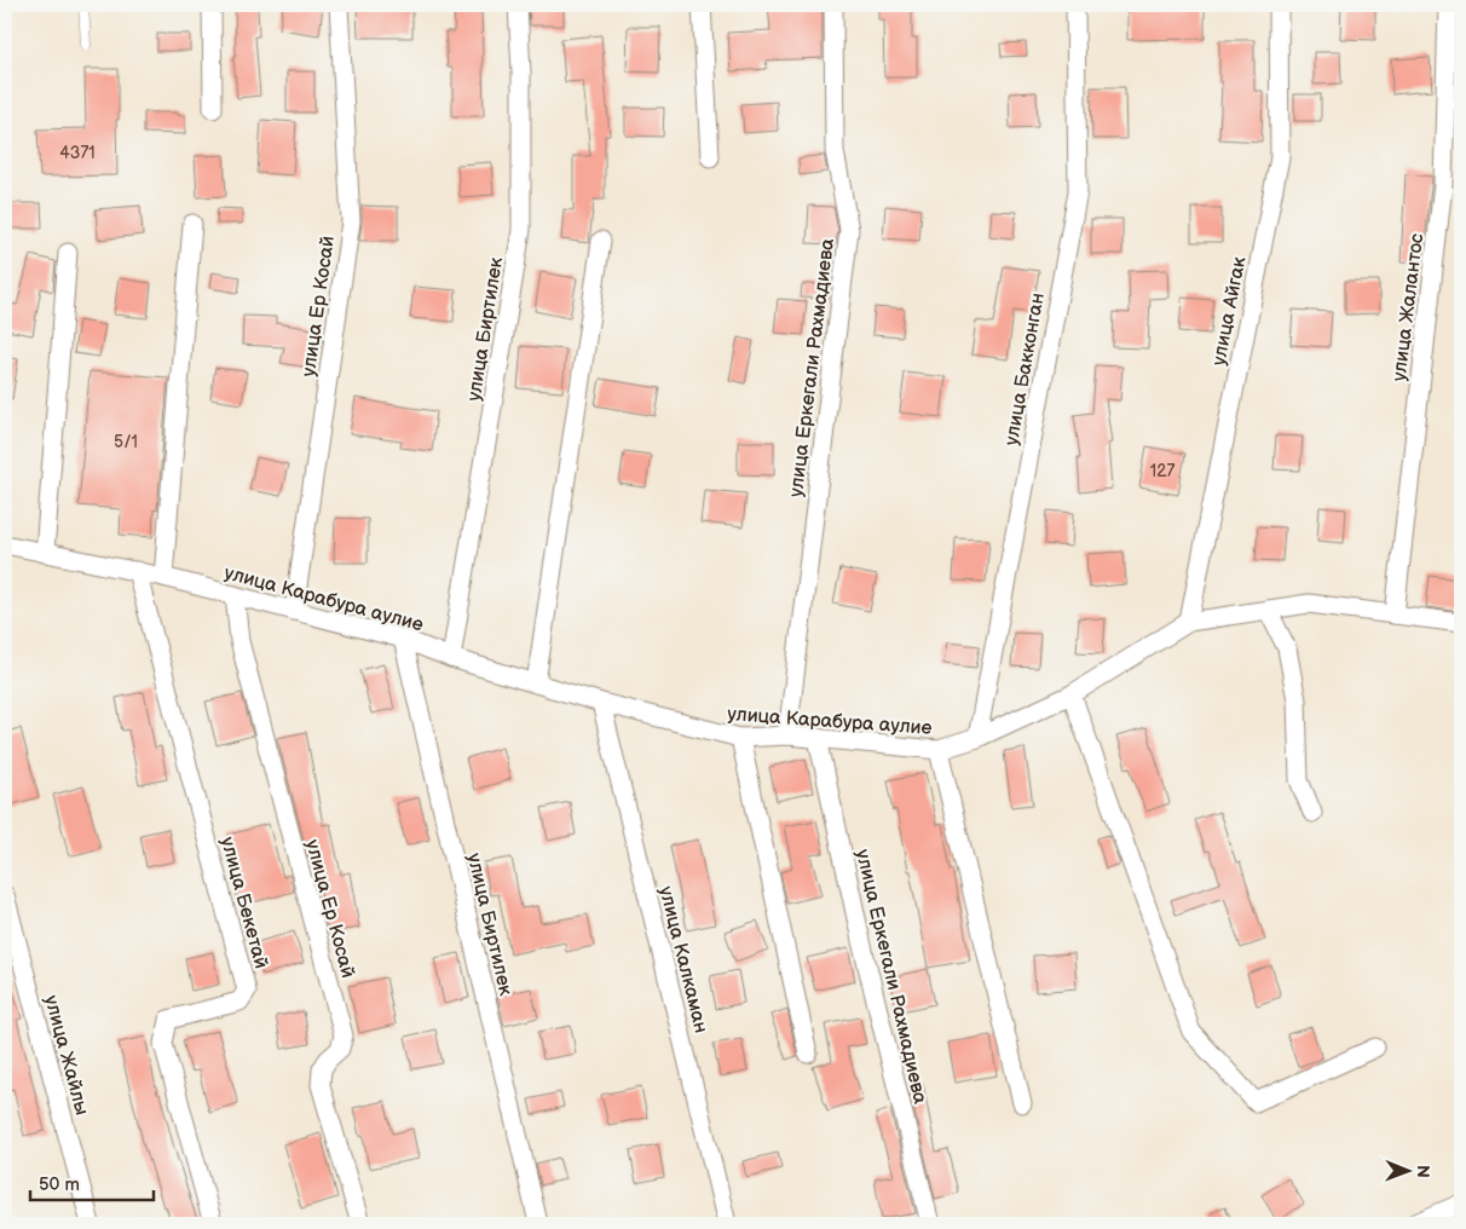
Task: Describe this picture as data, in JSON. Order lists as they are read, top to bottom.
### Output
{
  "streets": {
    "street": [
      "улица Ер Косай",
      "улица Жалантос",
      "улица Айгак",
      "улица Биртилек",
      "улица Еркегали Рахмадиева",
      "улица Бакконган",
      "улица Карабура аулие",
      "улица Бекетай",
      "улица Калкаман",
      "улица Жайлы"
    ]
  },
  "crossings": [
    ["улица Ер Косай", "улица Карабура аулие"],
    ["улица Жалантос", "улица Карабура аулие"],
    ["улица Айгак", "улица Карабура аулие"],
    ["улица Биртилек", "улица Карабура аулие"],
    ["улица Еркегали Рахмадиева", "улица Карабура аулие"],
    ["улица Бакконган", "улица Карабура аулие"],
    ["улица Карабура аулие", "улица Бекетай"],
    ["улица Карабура аулие", "улица Калкаман"]
  ],
  "house_numbers": ["4371", "5/1", "127"],
  "scale_bar": "50 m",
  "north": "right"
}
